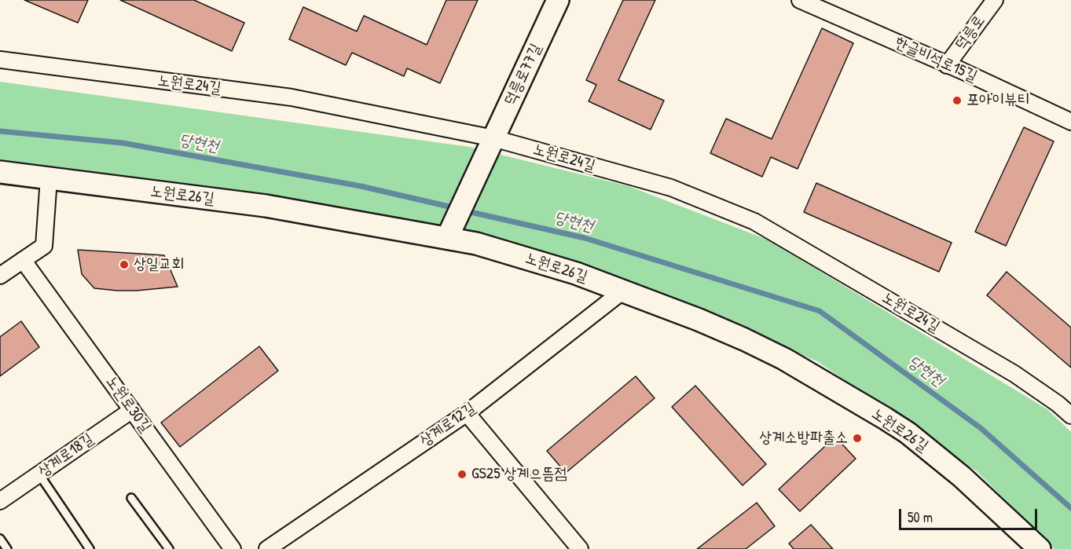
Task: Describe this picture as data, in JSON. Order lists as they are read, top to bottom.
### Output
{
  "streets": {
    "main road": ["덕릉로77길", "노원로26길"],
    "street": [
      "덕릉로",
      "한글비석로15길",
      "노원로24길",
      "노원로30길",
      "상계로12길",
      "상계로18길"
    ]
  },
  "crossings": [
    ["덕릉로", "한글비석로15길"],
    ["덕릉로77길", "노원로24길"],
    ["덕릉로77길", "노원로26길"],
    ["노원로26길", "상계로12길"],
    ["노원로30길", "상계로18길"]
  ],
  "water": ["당현천"],
  "places": [
    "포아이뷰티",
    "상일교회",
    "상계소방파출소",
    "GS25 상계으뜸점"
  ],
  "scale_bar": "50 m"
}
